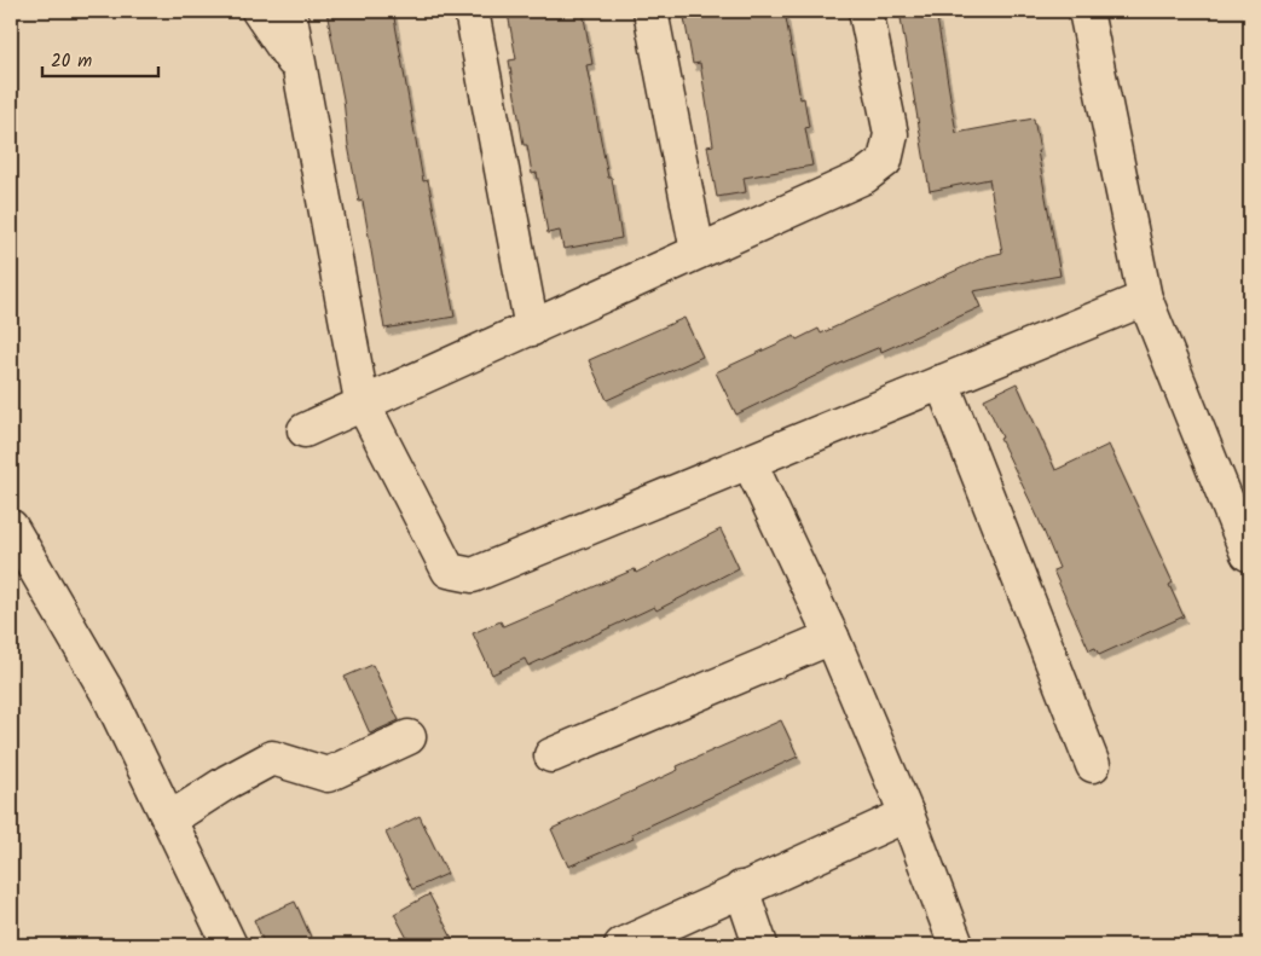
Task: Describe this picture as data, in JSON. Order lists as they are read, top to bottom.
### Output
{
  "scale_bar": "20 m"
}
